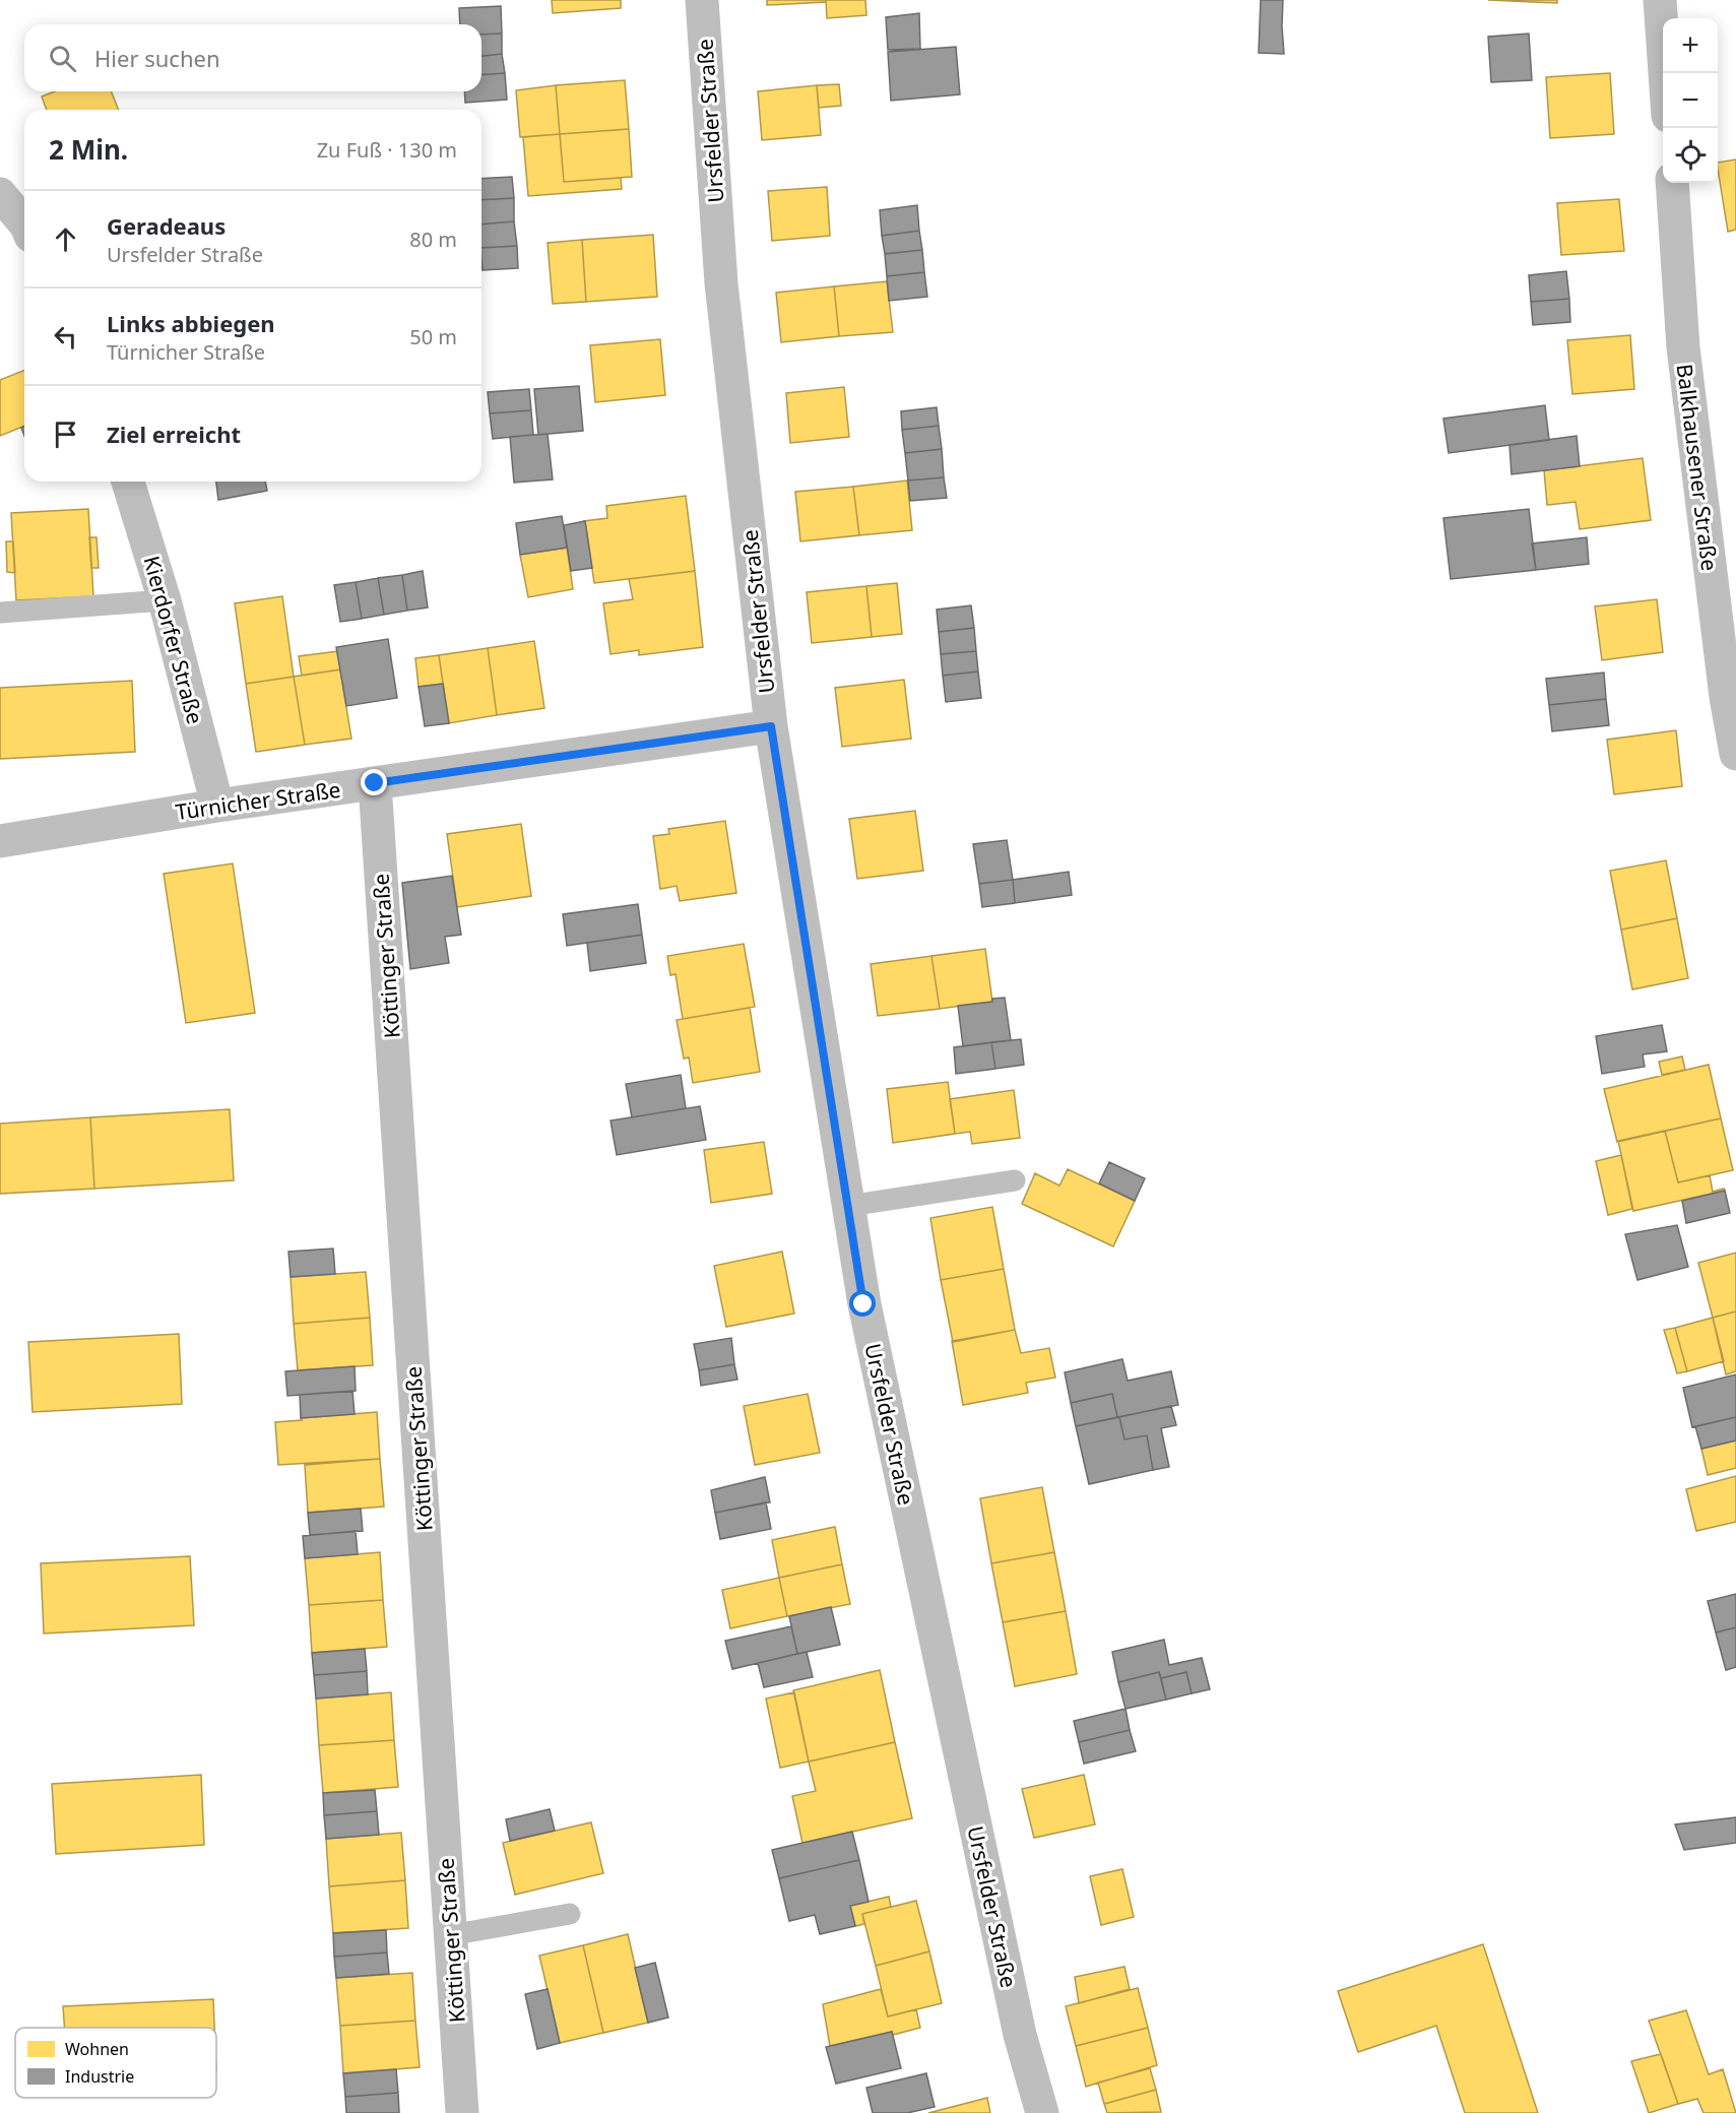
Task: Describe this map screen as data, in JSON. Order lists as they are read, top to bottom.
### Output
{
  "streets": {
    "street": [
      "Ursfelder Straße",
      "Balkhausener Straße",
      "Kierdorfer Straße",
      "Türnicher Straße",
      "Köttinger Straße"
    ]
  },
  "crossings": [
    ["Ursfelder Straße", "Türnicher Straße"],
    ["Kierdorfer Straße", "Türnicher Straße"],
    ["Türnicher Straße", "Köttinger Straße"]
  ],
  "legend": ["Wohnen", "Industrie"],
  "page": {
    "map_buttons": ["+", "−"],
    "search": "Hier suchen",
    "heading": ["2 Min.", "Zu Fuß · 130 m"],
    "list": [
      ["Geradeaus", "Ursfelder Straße", "80 m"],
      ["Links abbiegen", "Türnicher Straße", "50 m"],
      "Ziel erreicht"
    ]
  }
}
